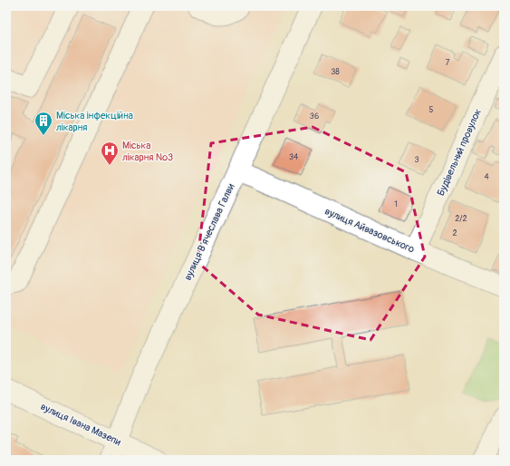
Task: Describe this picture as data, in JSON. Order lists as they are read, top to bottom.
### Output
{
  "streets": {
    "street": [
      "Будівельний провулок",
      "вулиця Айвазовського",
      "вулиця Вʼячеслава Галви",
      "вулиця Івана Мазепи"
    ]
  },
  "crossings": [
    ["Будівельний провулок", "вулиця Айвазовського"],
    ["вулиця Айвазовського", "вулиця Вʼячеслава Галви"],
    ["вулиця Вʼячеслава Галви", "вулиця Івана Мазепи"]
  ],
  "places": {
    "building": ["Міська інфекційна лікарня"],
    "hospital": ["Міська лікарня №3"]
  },
  "house_numbers": [
    "7",
    "38",
    "5",
    "36",
    "34",
    "3",
    "4",
    "1",
    "2/2",
    "2"
  ]
}
